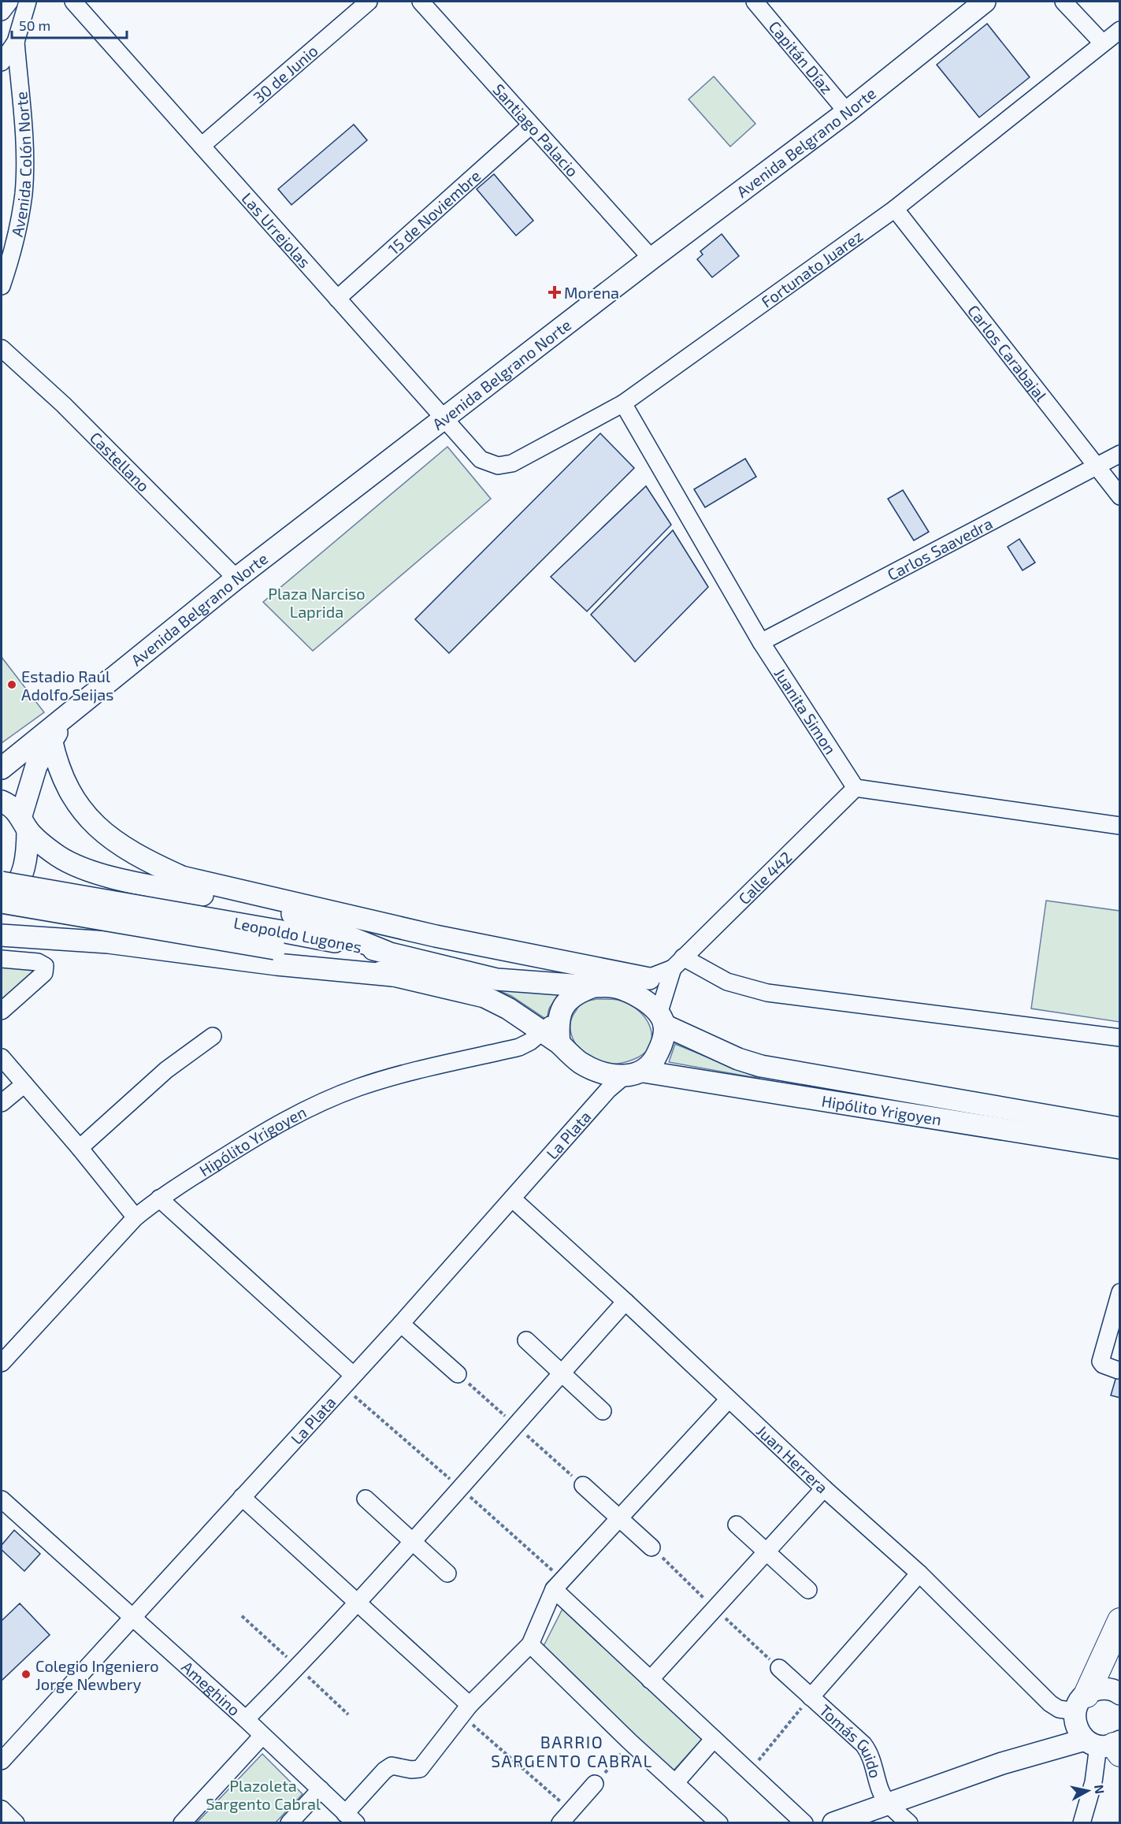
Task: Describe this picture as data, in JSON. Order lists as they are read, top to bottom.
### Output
{
  "streets": {
    "main road": ["Avenida Belgrano Norte", "Leopoldo Lugones", "Hipólito Yrigoyen"],
    "street": [
      "Capitán Díaz",
      "30 de Junio",
      "Santiago Palacio",
      "Avenida Colón Norte",
      "15 de Noviembre",
      "Las Urrejolas",
      "Fortunato Juarez",
      "Carlos Carabajal",
      "Castellano",
      "Carlos Saavedra",
      "Juanita Simon",
      "Calle 442",
      "La Plata",
      "Juan Herrera",
      "Ameghino",
      "Tomás Guido"
    ]
  },
  "crossings": [
    ["Capitán Díaz", "Avenida Belgrano Norte"],
    ["30 de Junio", "Las Urrejolas"],
    ["Santiago Palacio", "Avenida Belgrano Norte"],
    ["Santiago Palacio", "15 de Noviembre"],
    ["Avenida Belgrano Norte", "Las Urrejolas"],
    ["Avenida Belgrano Norte", "Castellano"],
    ["Avenida Belgrano Norte", "Leopoldo Lugones"],
    ["15 de Noviembre", "Las Urrejolas"],
    ["Las Urrejolas", "Fortunato Juarez"],
    ["Fortunato Juarez", "Carlos Carabajal"],
    ["Fortunato Juarez", "Juanita Simon"],
    ["Carlos Carabajal", "Carlos Saavedra"],
    ["Carlos Saavedra", "Juanita Simon"],
    ["Juanita Simon", "Calle 442"],
    ["Calle 442", "Leopoldo Lugones"],
    ["Calle 442", "Hipólito Yrigoyen"],
    ["Calle 442", "La Plata"],
    ["Leopoldo Lugones", "Hipólito Yrigoyen"],
    ["Leopoldo Lugones", "La Plata"],
    ["Hipólito Yrigoyen", "La Plata"],
    ["La Plata", "Juan Herrera"],
    ["La Plata", "Ameghino"]
  ],
  "districts": ["BARRIO SARGENTO CABRAL"],
  "parks": ["Plaza Narciso Laprida", "Plazoleta Sargento Cabral"],
  "places": {
    "health": ["Morena"],
    "other": ["Estadio Raúl Adolfo Seijas", "Colegio Ingeniero Jorge Newbery"]
  },
  "scale_bar": "50 m",
  "north": "right"
}
